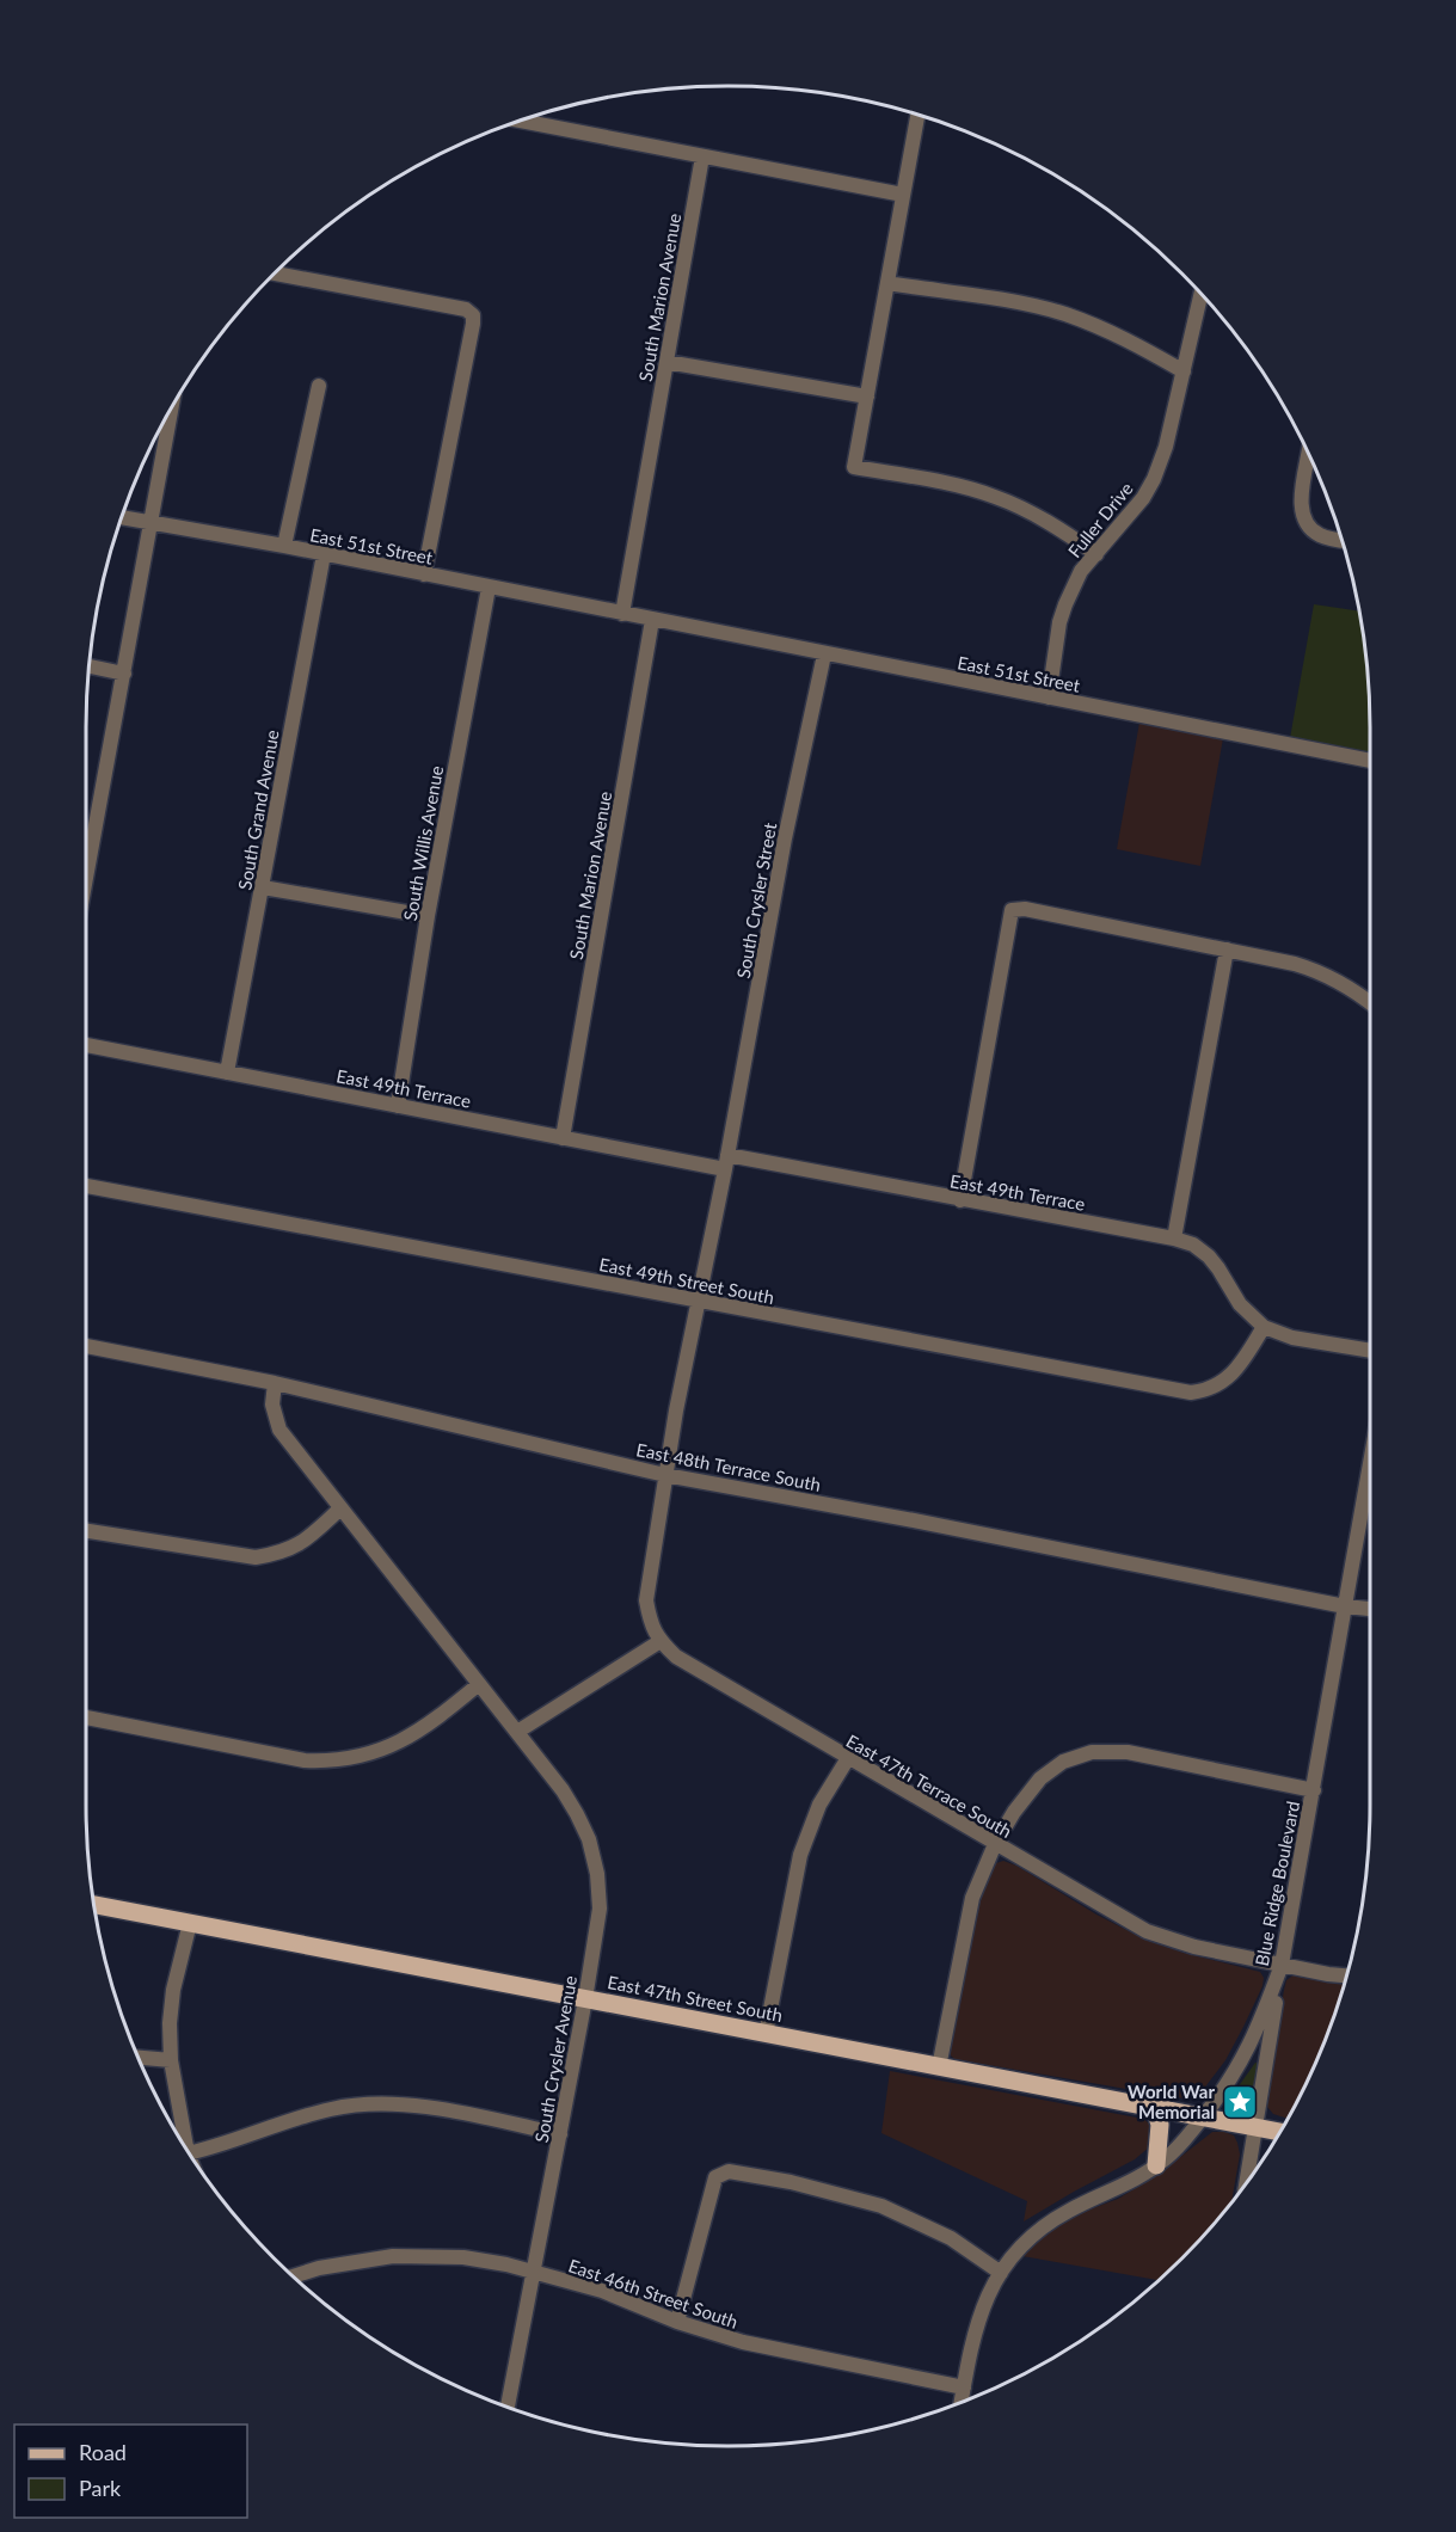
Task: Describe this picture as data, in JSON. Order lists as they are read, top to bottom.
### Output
{
  "streets": {
    "main road": ["East 47th Street South"],
    "street": [
      "South Marion Avenue",
      "Fuller Drive",
      "East 51st Street",
      "South Grand Avenue",
      "South Willis Avenue",
      "South Crysler Street",
      "East 49th Terrace",
      "East 49th Street South",
      "East 48th Terrace South",
      "East 47th Terrace South",
      "Blue Ridge Boulevard",
      "South Crysler Avenue",
      "East 46th Street South"
    ]
  },
  "crossings": [
    ["South Marion Avenue", "East 51st Street"],
    ["South Marion Avenue", "East 49th Terrace"],
    ["Fuller Drive", "East 51st Street"],
    ["East 51st Street", "South Grand Avenue"],
    ["East 51st Street", "South Willis Avenue"],
    ["East 51st Street", "South Crysler Street"],
    ["South Grand Avenue", "East 49th Terrace"],
    ["South Willis Avenue", "East 49th Terrace"],
    ["South Crysler Street", "East 49th Terrace"],
    ["South Crysler Street", "East 49th Street South"],
    ["South Crysler Street", "East 48th Terrace South"],
    ["South Crysler Street", "East 47th Terrace South"],
    ["East 49th Terrace", "East 49th Street South"],
    ["East 48th Terrace South", "Blue Ridge Boulevard"],
    ["East 48th Terrace South", "South Crysler Avenue"],
    ["East 47th Terrace South", "Blue Ridge Boulevard"],
    ["Blue Ridge Boulevard", "East 47th Street South"],
    ["Blue Ridge Boulevard", "East 46th Street South"],
    ["East 47th Street South", "South Crysler Avenue"],
    ["South Crysler Avenue", "East 46th Street South"]
  ],
  "places": {
    "place": ["World War Memorial"]
  },
  "legend": ["Road", "Park"]
}
